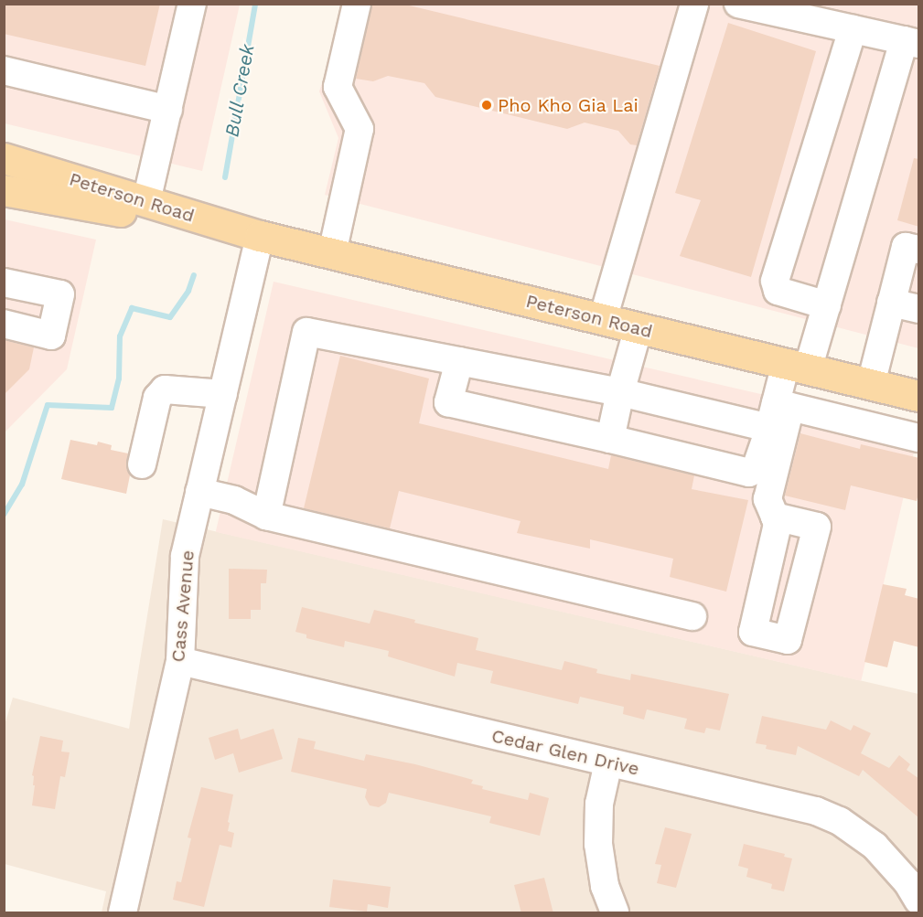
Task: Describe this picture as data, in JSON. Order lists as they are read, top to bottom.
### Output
{
  "streets": {
    "main road": ["Peterson Road"],
    "street": ["Cass Avenue", "Cedar Glen Drive"]
  },
  "crossings": [
    ["Peterson Road", "Cass Avenue"],
    ["Cass Avenue", "Cedar Glen Drive"]
  ],
  "water": ["Bull Creek"],
  "places": ["Pho Kho Gia Lai"]
}
